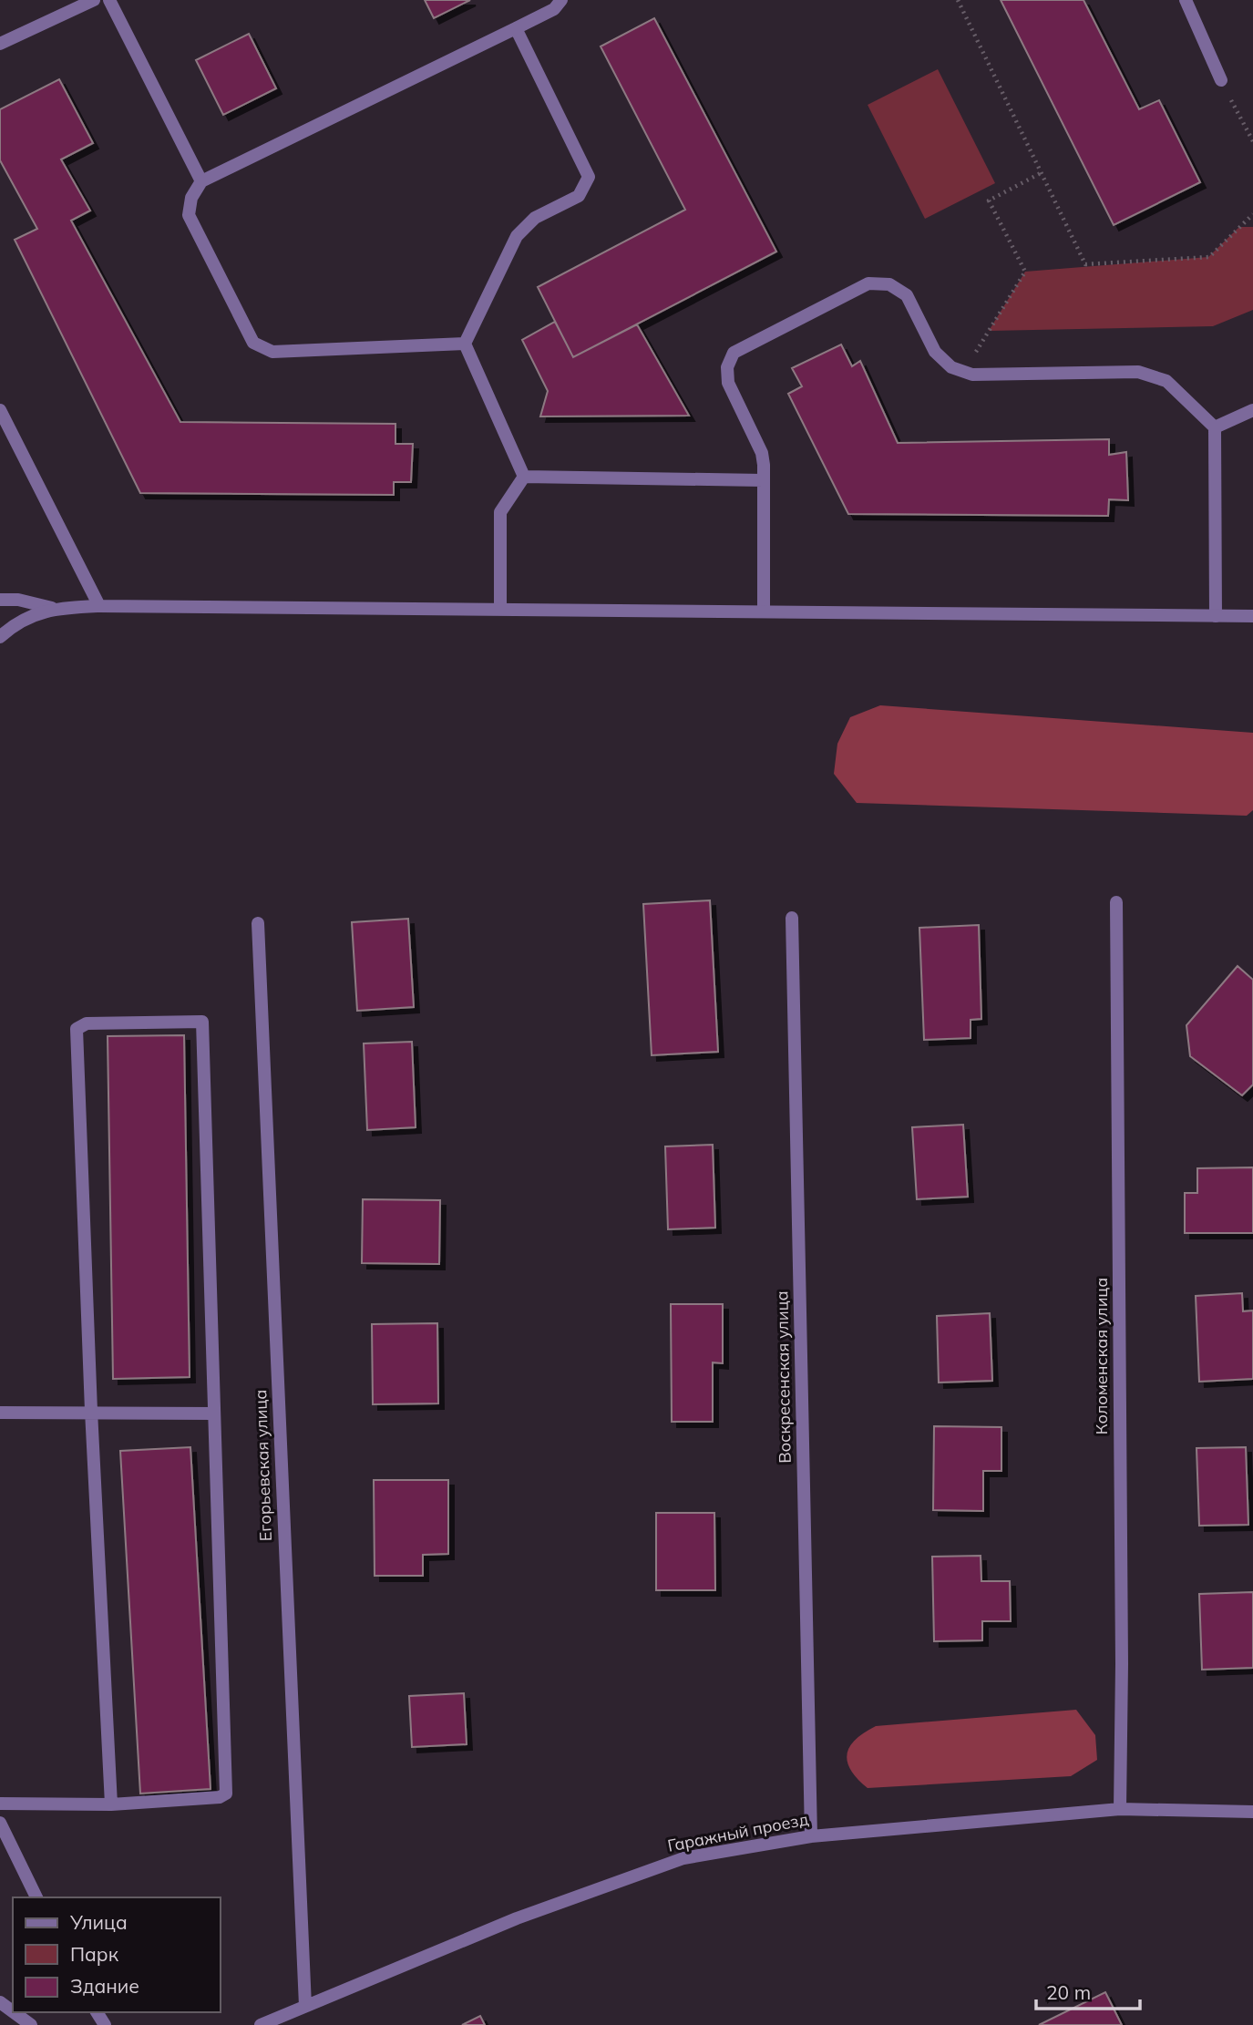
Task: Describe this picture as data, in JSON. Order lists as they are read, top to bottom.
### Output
{
  "streets": {
    "street": [
      "Коломенская улица",
      "Воскресенская улица",
      "Егорьевская улица",
      "Гаражный проезд"
    ]
  },
  "crossings": [
    ["Коломенская улица", "Гаражный проезд"],
    ["Воскресенская улица", "Гаражный проезд"],
    ["Егорьевская улица", "Гаражный проезд"]
  ],
  "legend": ["Улица", "Парк", "Здание"],
  "scale_bar": "20 m"
}
